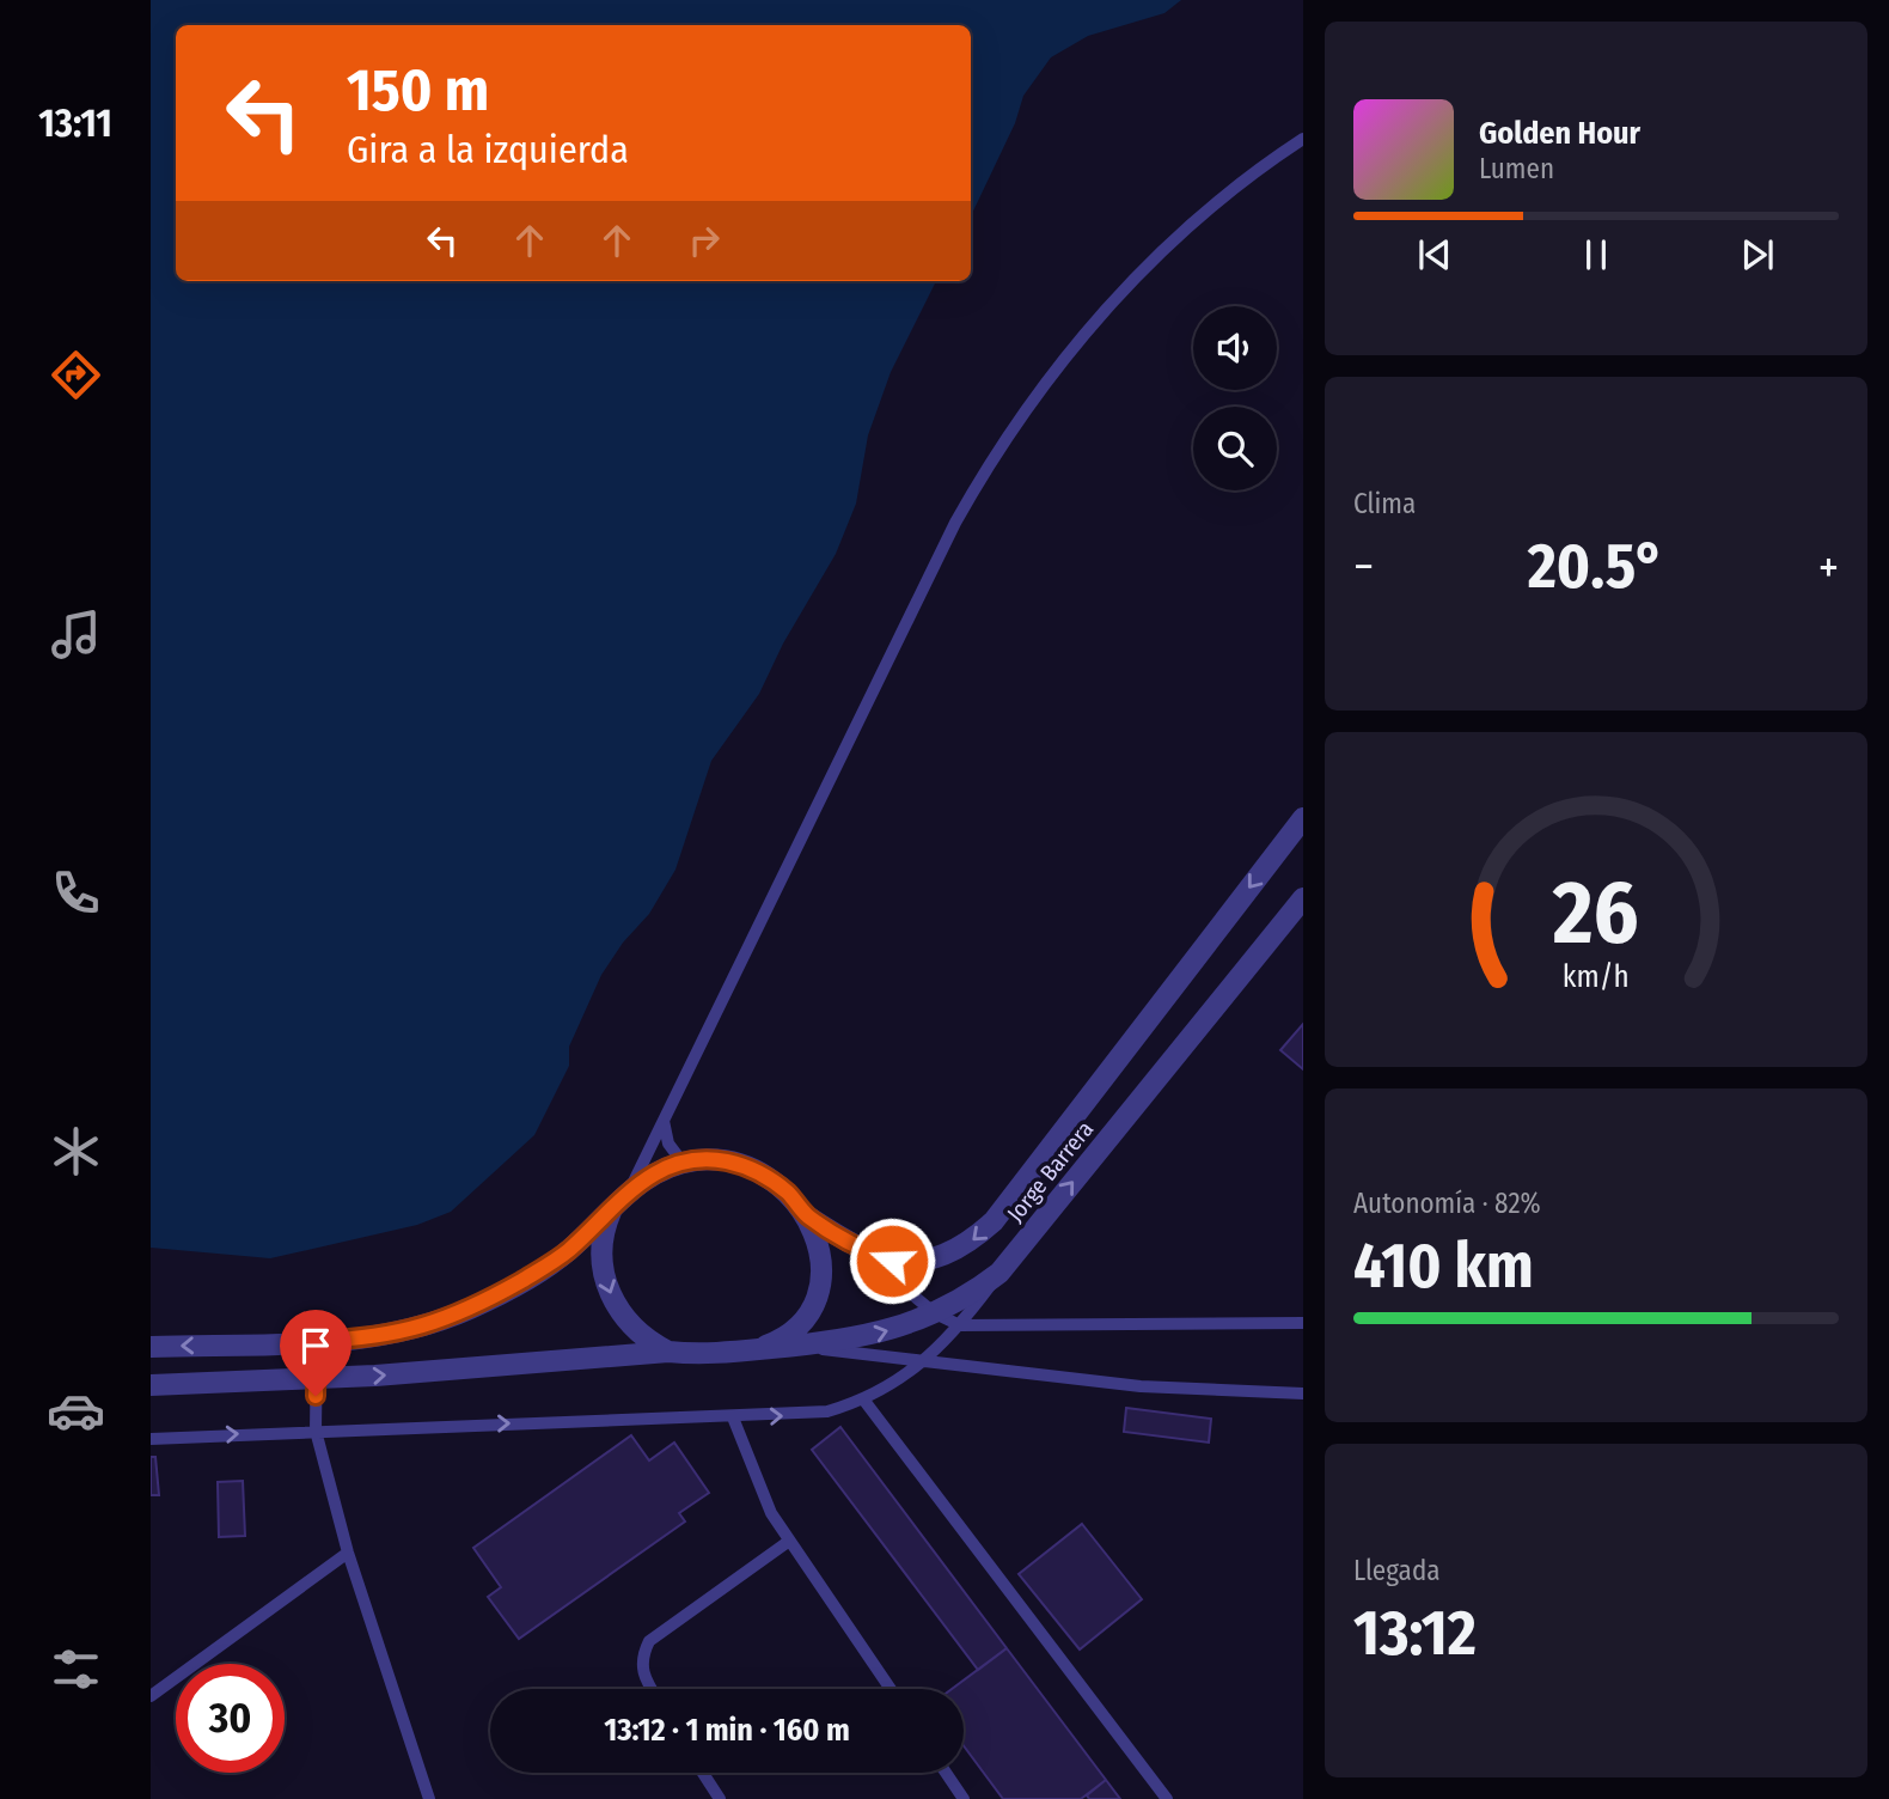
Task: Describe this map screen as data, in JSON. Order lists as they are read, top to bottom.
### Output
{
  "streets": {
    "street": ["Jorge Barrera"]
  },
  "page": {
    "tabs": "13:11",
    "turn": ["150 m", "Gira a la izquierda"],
    "song": ["Golden Hour", "Lumen"],
    "tile": [
      "Clima",
      ["Autonomía · 82%", "410 km"],
      ["Llegada", "13:12"]
    ],
    "heat": ["−", "20.5°", "+"],
    "limit": "30",
    "trip": "13:12 · 1 min · 160 m",
    "gauge": ["26", "km/h"]
  }
}
